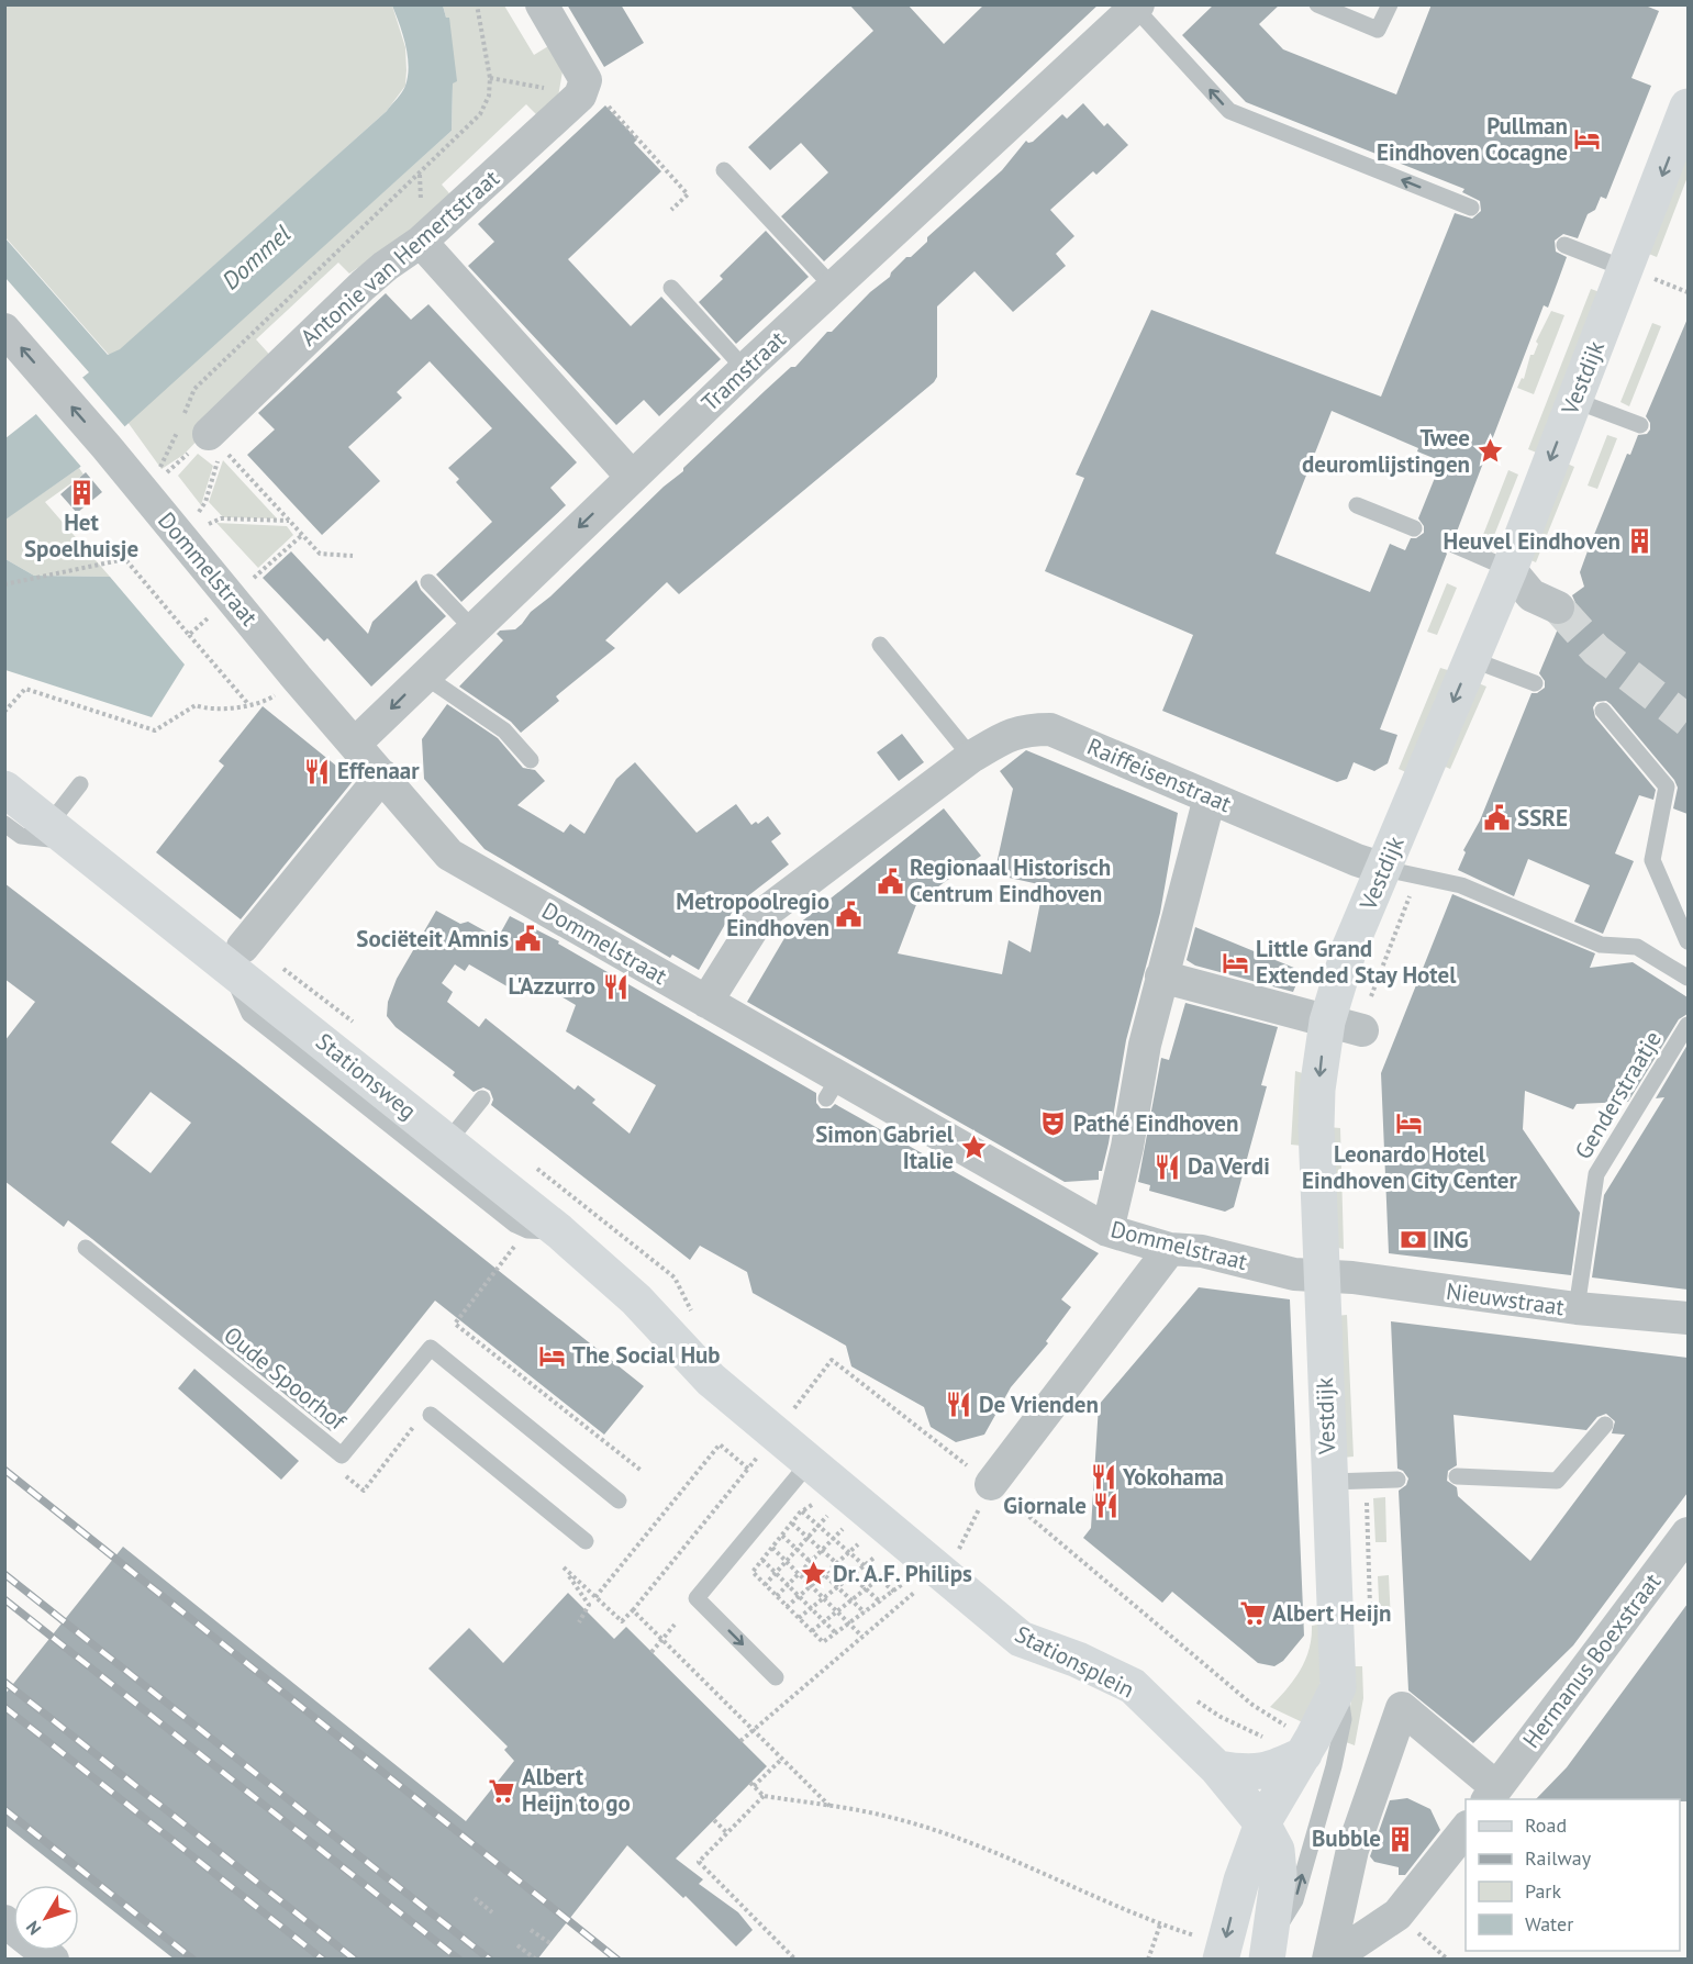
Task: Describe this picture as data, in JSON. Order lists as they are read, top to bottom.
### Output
{
  "streets": {
    "street": [
      "Antonie van Hemertstraat",
      "Tramstraat",
      "Vestdijk",
      "Dommelstraat",
      "Raiffeisenstraat",
      "Stationsweg",
      "Nieuwstraat",
      "Hermanus Boexstraat",
      "Stationsplein"
    ],
    "lane": ["Genderstraatje", "Oude Spoorhof"]
  },
  "crossings": [
    ["Tramstraat", "Dommelstraat"],
    ["Vestdijk", "Dommelstraat"],
    ["Vestdijk", "Raiffeisenstraat"],
    ["Vestdijk", "Nieuwstraat"],
    ["Vestdijk", "Stationsplein"],
    ["Dommelstraat", "Raiffeisenstraat"],
    ["Dommelstraat", "Nieuwstraat"],
    ["Stationsweg", "Stationsplein"],
    ["Genderstraatje", "Nieuwstraat"]
  ],
  "water": ["Dommel"],
  "places": {
    "hotel": [
      "Pullman Eindhoven Cocagne",
      "Little Grand Extended Stay Hotel",
      "Leonardo Hotel Eindhoven City Center",
      "The Social Hub"
    ],
    "place": ["Twee deuromlijstingen", "Simon Gabriel Italie", "Dr. A.F. Philips"],
    "building": ["Het Spoelhuisje", "Heuvel Eindhoven", "Bubble"],
    "restaurant": [
      "Effenaar",
      "L'Azzurro",
      "Da Verdi",
      "De Vrienden",
      "Yokohama",
      "Giornale"
    ],
    "public building": [
      "SSRE",
      "Regionaal Historisch Centrum Eindhoven",
      "Metropoolregio Eindhoven",
      "Sociëteit Amnis"
    ],
    "theatre": ["Pathé Eindhoven"],
    "bank": ["ING"],
    "supermarket": ["Albert Heijn", "Albert Heijn to go"]
  },
  "legend": [
    "Road",
    "Railway",
    "Park",
    "Water"
  ],
  "north": "bottom left"
}
